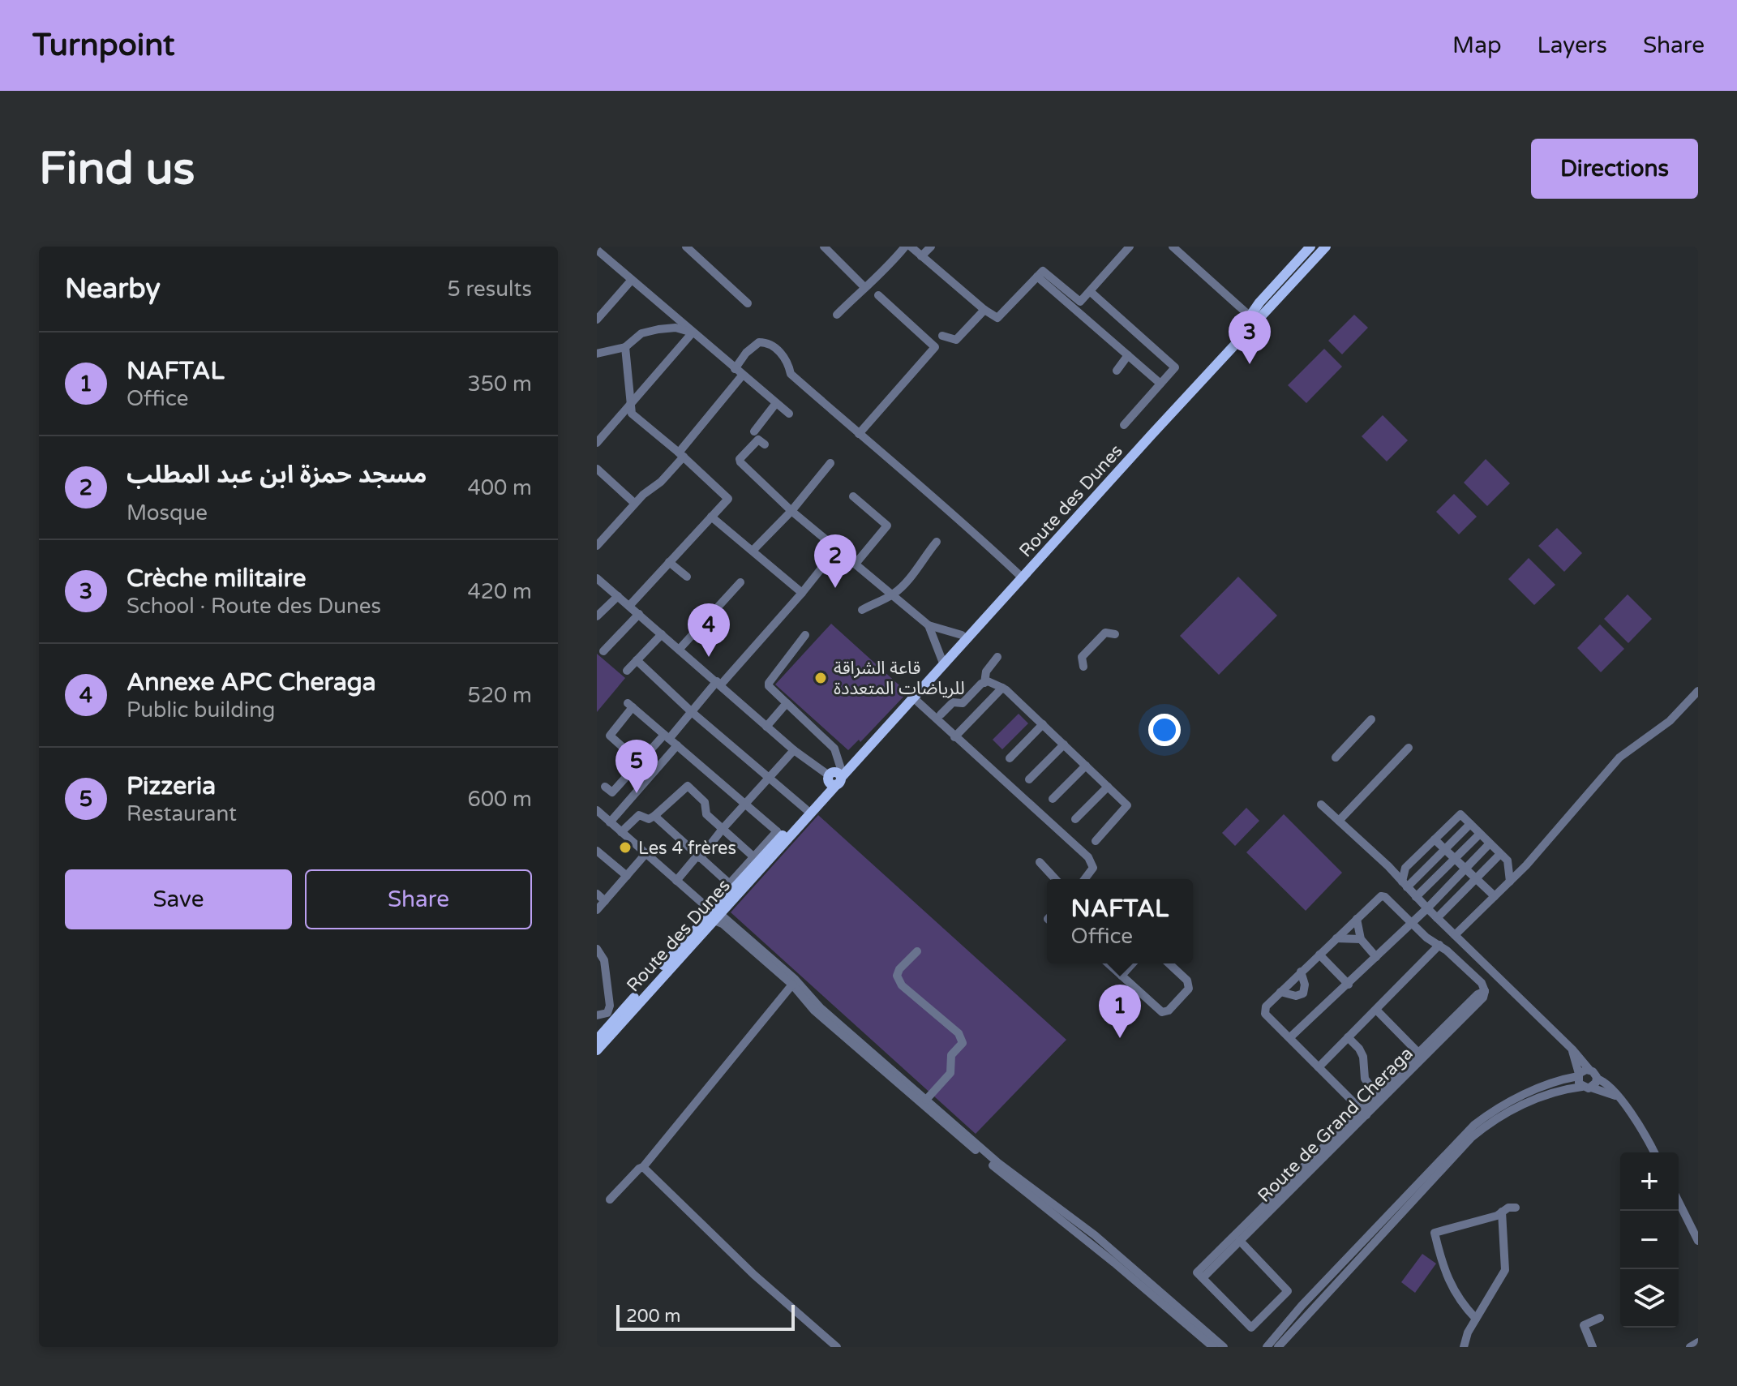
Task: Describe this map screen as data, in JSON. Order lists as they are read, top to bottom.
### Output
{
  "streets": {
    "main road": ["Route des Dunes"],
    "street": ["Route de Grand Cheraga"]
  },
  "places": ["قاعة الشراقة للرياضات المتعددة", "Les 4 frères"],
  "scale_bar": "200 m",
  "page": {
    "header": "Turnpoint",
    "nav": ["Map", "Layers", "Share"],
    "buttons": [
      "Directions",
      ["Save", "Share"]
    ],
    "title": "Find us",
    "heading": ["Nearby", "5 results"],
    "pins": [
      "3",
      "2",
      "4",
      "5",
      "1"
    ],
    "list": [
      {
        "mark": "1",
        "name": "NAFTAL",
        "note": "Office",
        "value": "350 m"
      },
      {
        "mark": "2",
        "name": "مسجد حمزة ابن عبد المطلب",
        "note": "Mosque",
        "value": "400 m"
      },
      {
        "mark": "3",
        "name": "Crèche militaire",
        "note": "School · Route des Dunes",
        "value": "420 m"
      },
      {
        "mark": "4",
        "name": "Annexe APC Cheraga",
        "note": "Public building",
        "value": "520 m"
      },
      {
        "mark": "5",
        "name": "Pizzeria",
        "note": "Restaurant",
        "value": "600 m"
      }
    ],
    "popup": ["NAFTAL", "Office"],
    "map_buttons": ["+", "−"],
    "scale": "200 m"
  }
}
